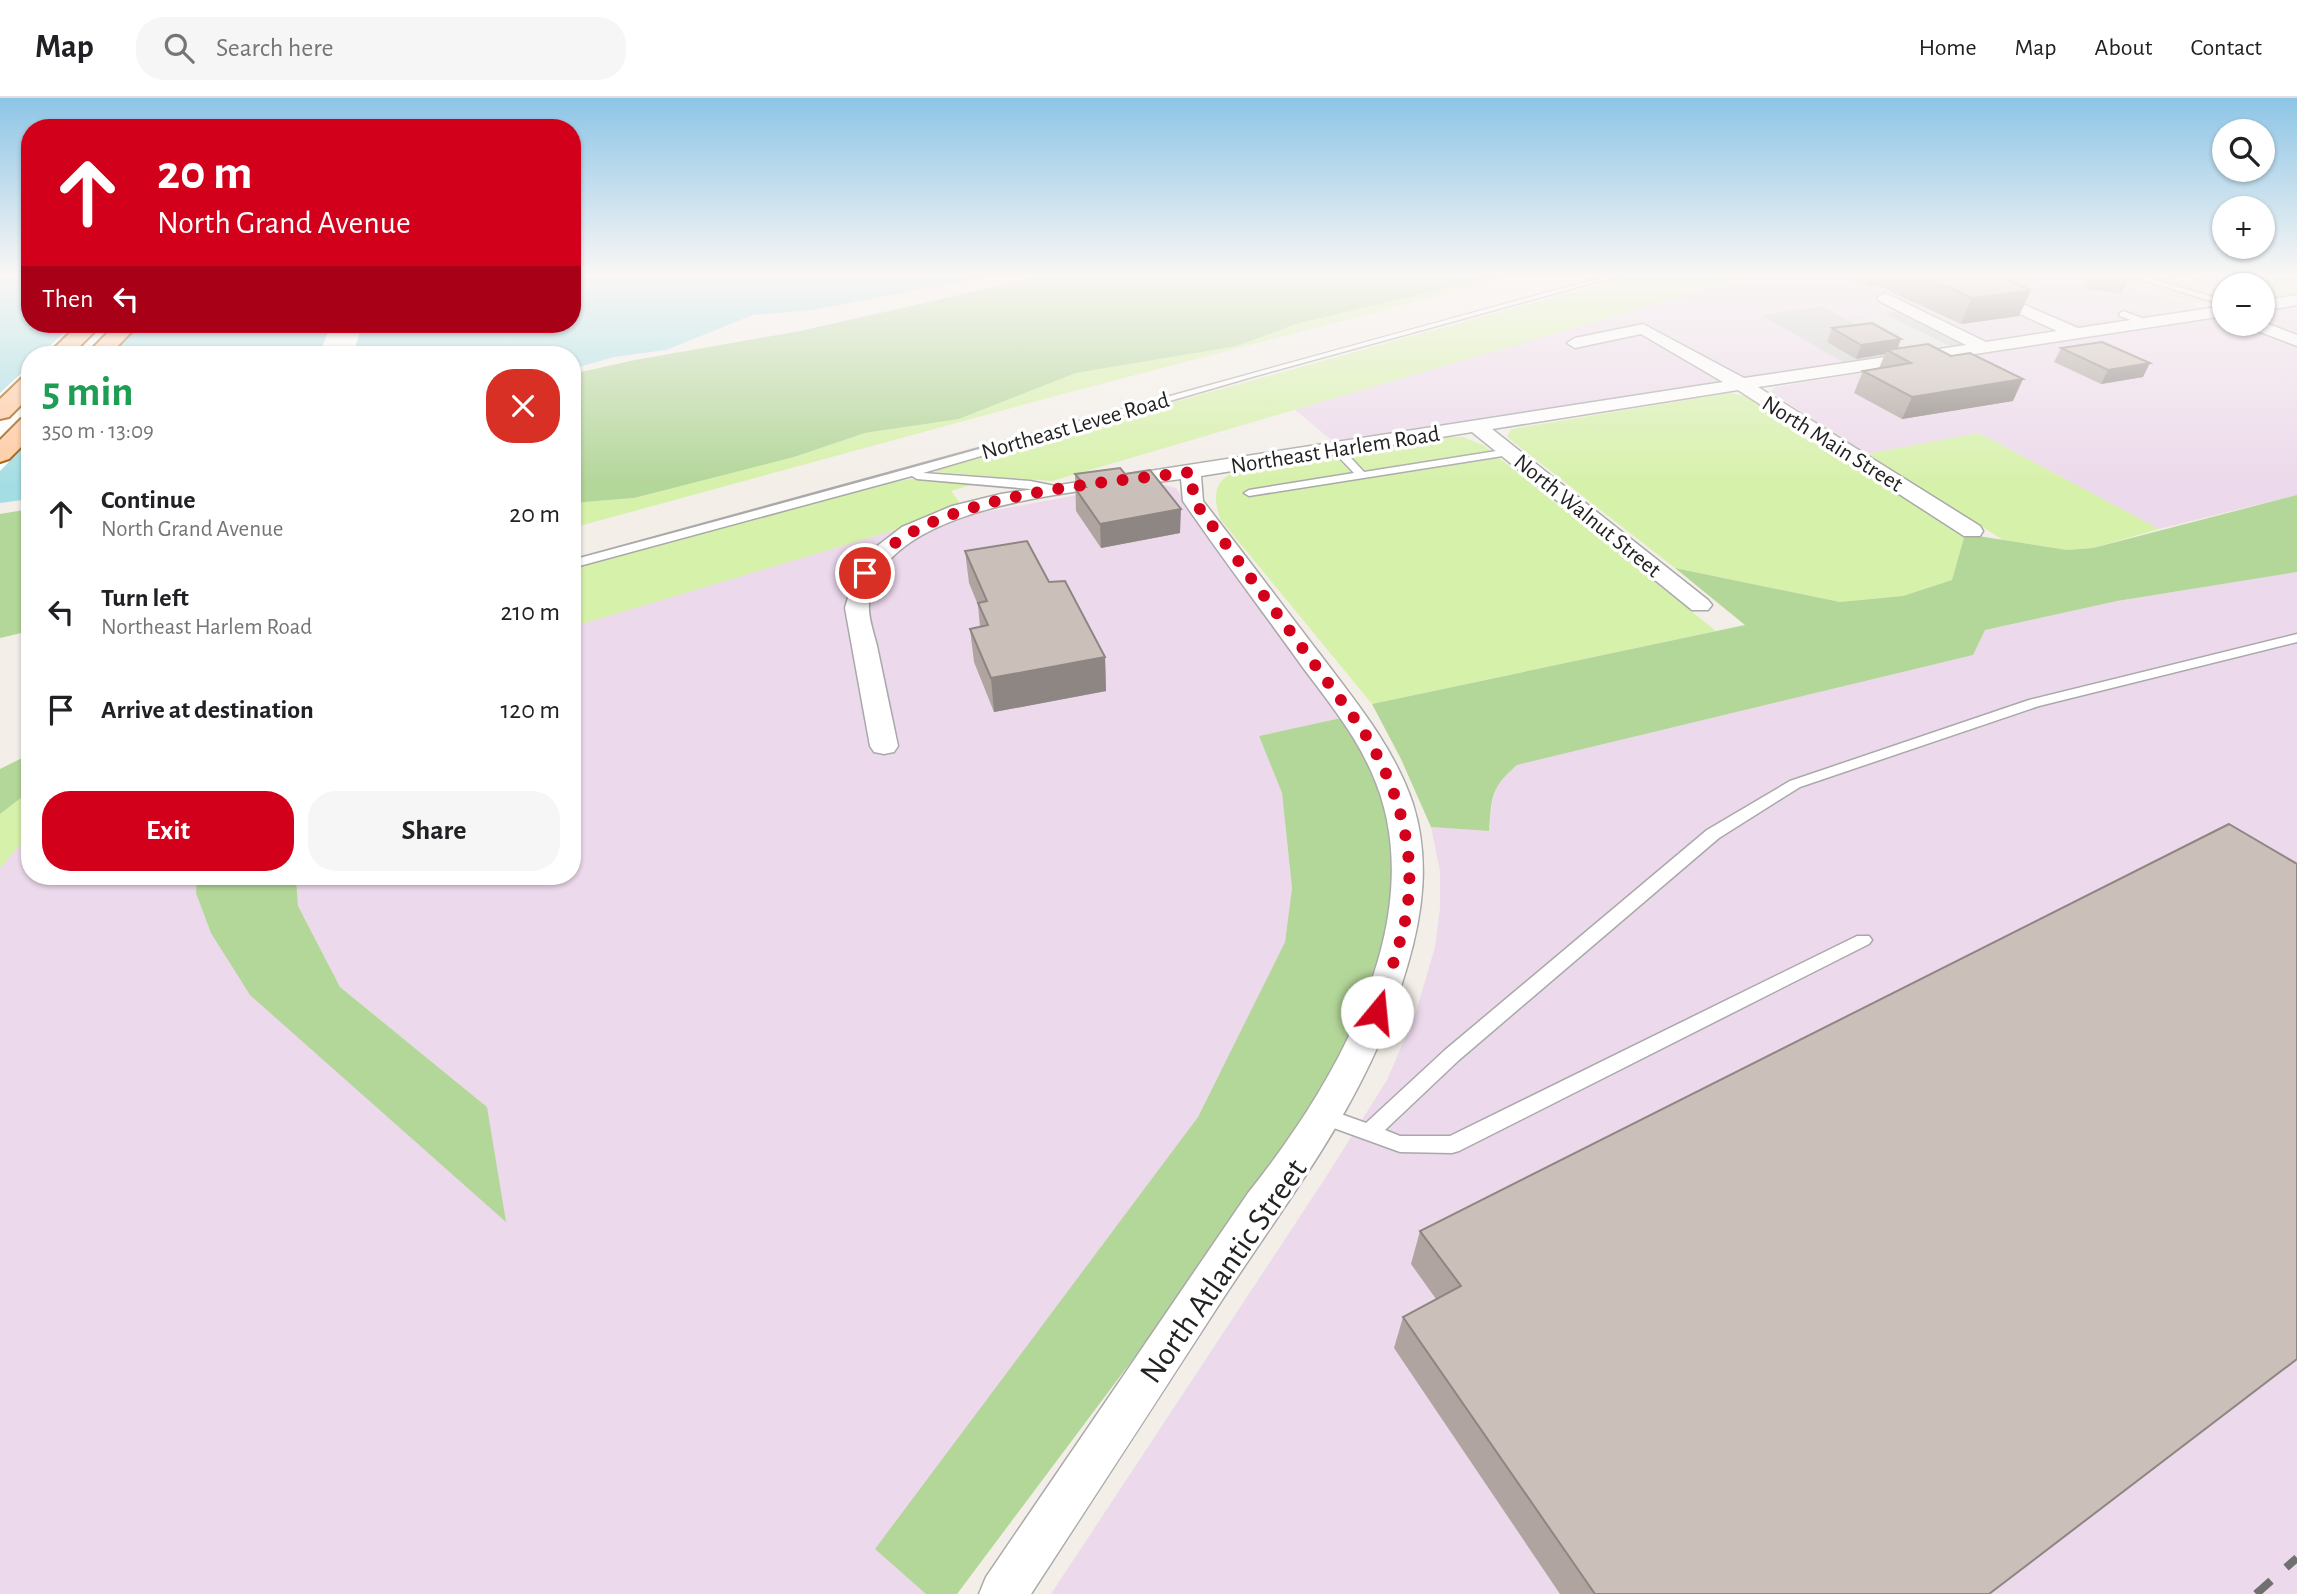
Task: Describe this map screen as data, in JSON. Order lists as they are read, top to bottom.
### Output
{
  "streets": {
    "street": [
      "North Main Street",
      "Northeast Harlem Road",
      "North Walnut Street",
      "North Atlantic Street"
    ],
    "lane": ["Northeast Levee Road"]
  },
  "crossings": [
    ["North Main Street", "Northeast Harlem Road"],
    ["Northeast Harlem Road", "North Walnut Street"],
    ["Northeast Harlem Road", "North Atlantic Street"]
  ],
  "page": {
    "header": "Map",
    "search": "Search here",
    "nav": [
      "Home",
      "Map",
      "About",
      "Contact"
    ],
    "map_buttons": ["+", "−"],
    "turn": ["20 m", "North Grand Avenue"],
    "then": "Then",
    "heading": ["5 min", "350 m · 13:09"],
    "list": [
      {
        "name": "Continue",
        "note": "North Grand Avenue",
        "value": "20 m"
      },
      {
        "name": "Turn left",
        "note": "Northeast Harlem Road",
        "value": "210 m"
      },
      {
        "name": "Arrive at destination",
        "value": "120 m"
      }
    ],
    "buttons": ["Exit", "Share"]
  }
}
